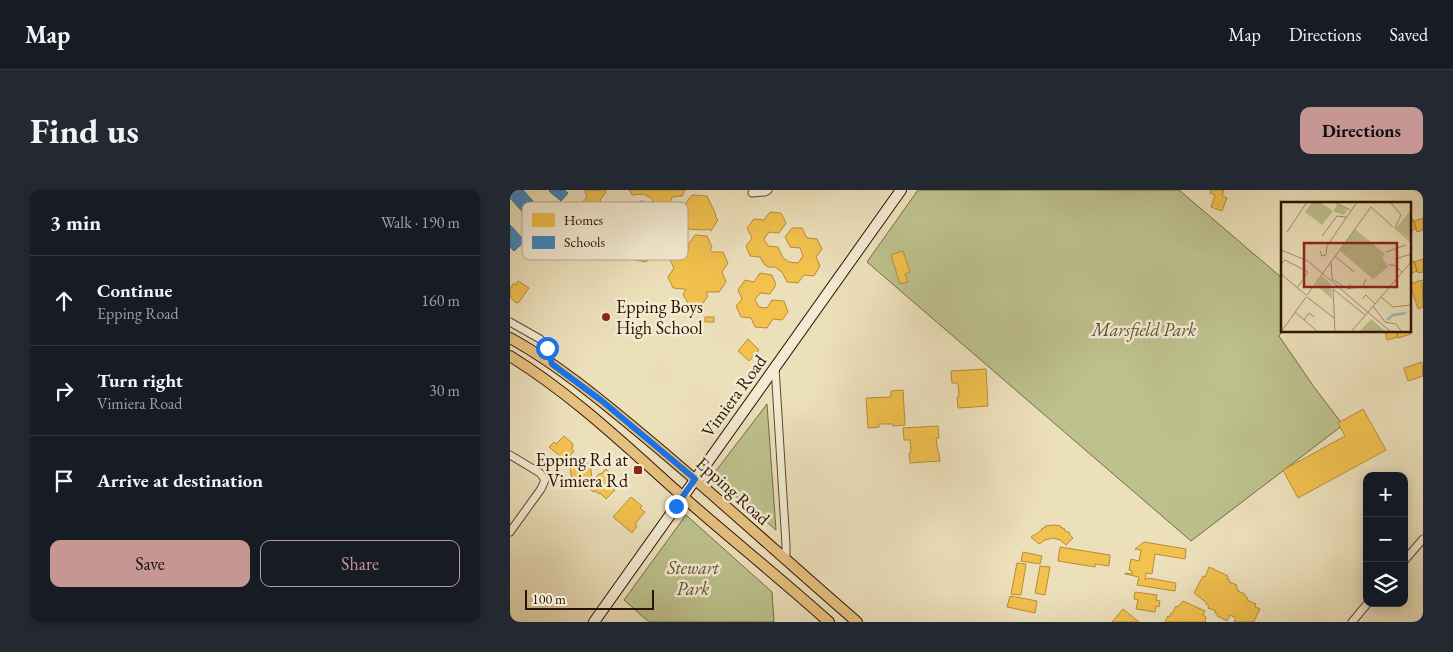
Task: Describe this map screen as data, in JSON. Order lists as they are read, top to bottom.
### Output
{
  "streets": {
    "main road": ["Epping Road"],
    "street": ["Vimiera Road"]
  },
  "crossings": [
    ["Vimiera Road", "Epping Road"]
  ],
  "parks": ["Marsfield Park", "Stewart Park"],
  "places": {
    "other": ["Epping Boys High School"],
    "transit": ["Epping Rd at Vimiera Rd"]
  },
  "legend": ["Homes", "Schools"],
  "scale_bar": "100 m",
  "page": {
    "header": "Map",
    "nav": ["Map", "Directions", "Saved"],
    "buttons": [
      "Directions",
      ["Save", "Share"]
    ],
    "title": "Find us",
    "heading": ["3 min", "Walk · 190 m"],
    "list": [
      ["Continue", "Epping Road", "160 m"],
      ["Turn right", "Vimiera Road", "30 m"],
      "Arrive at destination"
    ],
    "map_buttons": ["+", "−"],
    "scale": "100 m"
  }
}
